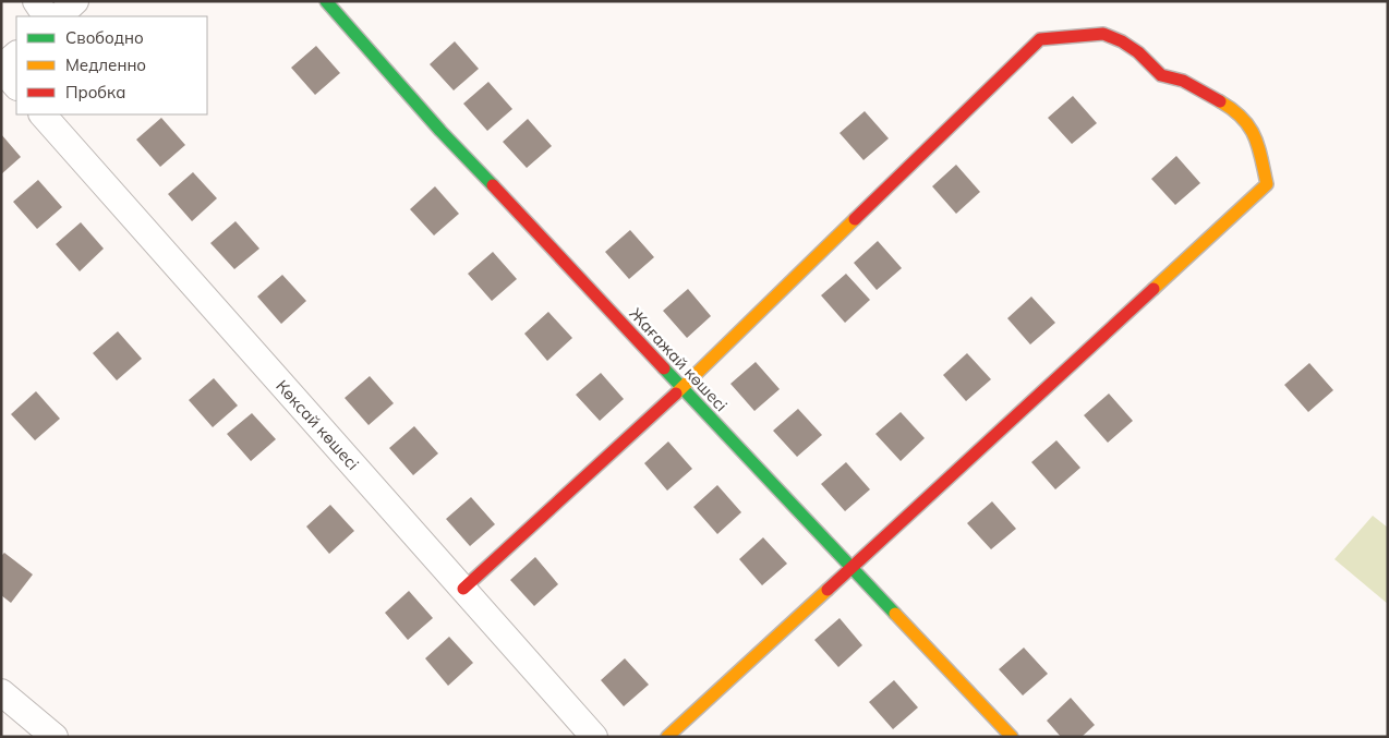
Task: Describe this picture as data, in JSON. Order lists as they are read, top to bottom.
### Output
{
  "streets": {
    "street": ["Жағажай көшесі", "Көксай көшесі"]
  },
  "legend": ["Свободно", "Медленно", "Пробка"]
}
